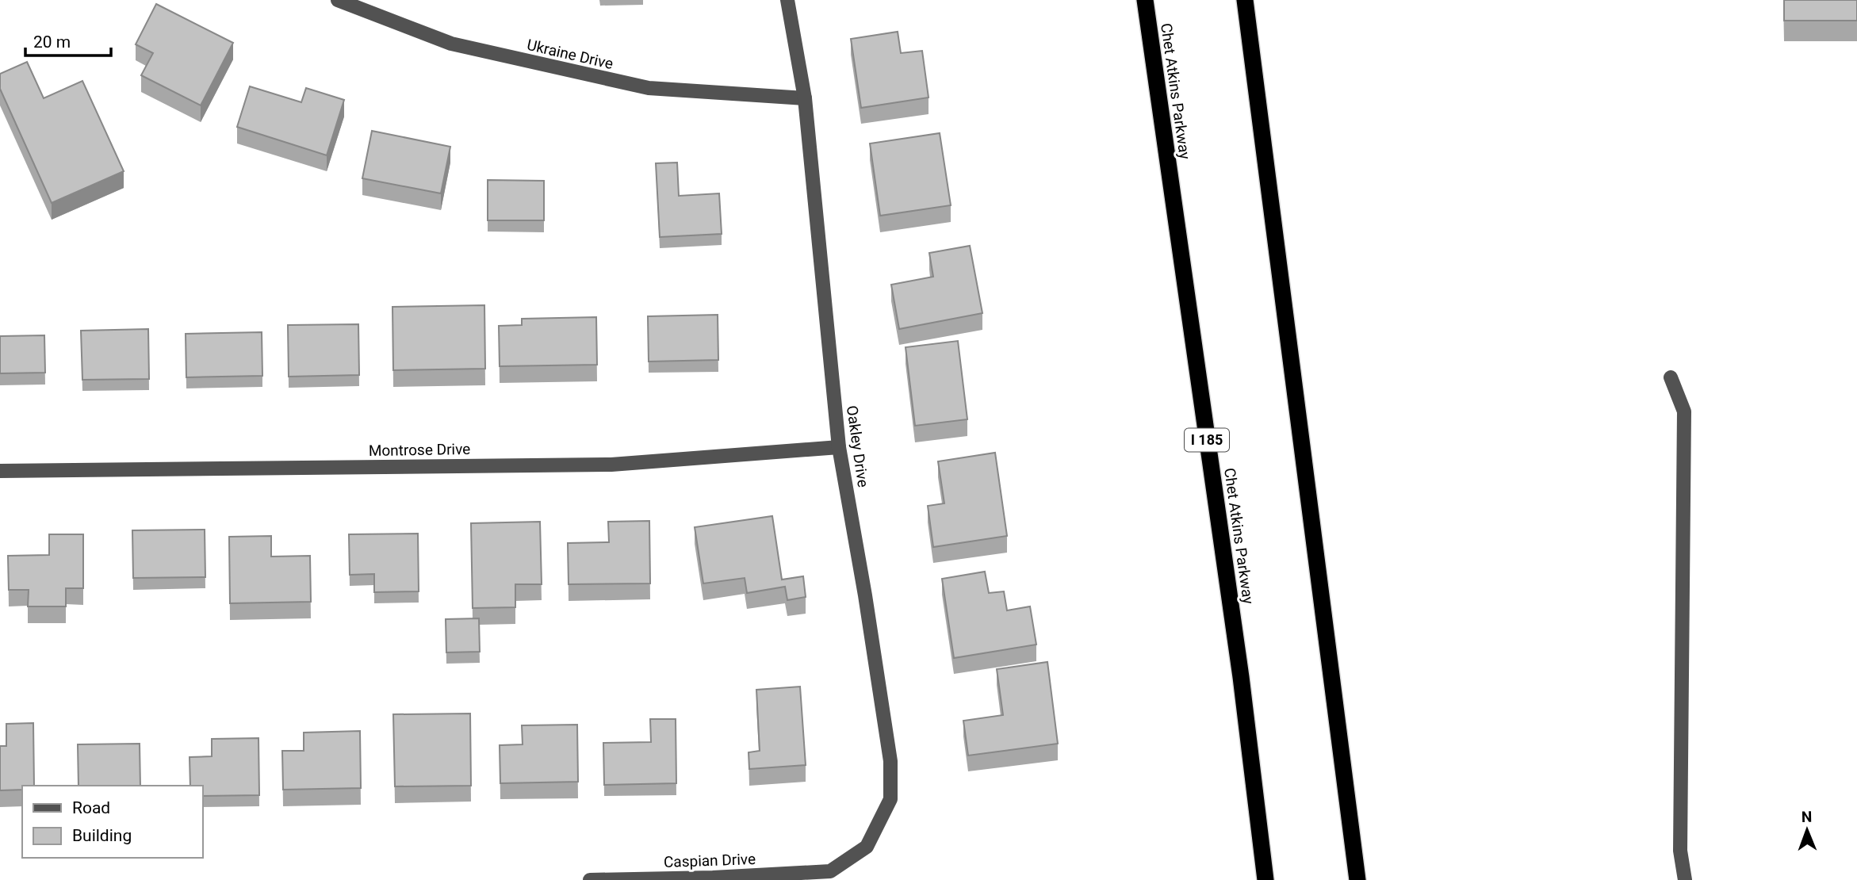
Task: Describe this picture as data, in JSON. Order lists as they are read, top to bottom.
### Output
{
  "streets": {
    "highway": ["Chet Atkins Parkway", "I 185"],
    "street": [
      "Ukraine Drive",
      "Oakley Drive",
      "Montrose Drive",
      "Caspian Drive"
    ]
  },
  "crossings": [
    ["Ukraine Drive", "Oakley Drive"],
    ["Oakley Drive", "Montrose Drive"],
    ["Oakley Drive", "Caspian Drive"]
  ],
  "legend": ["Road", "Building"],
  "scale_bar": "20 m",
  "north": "top"
}
